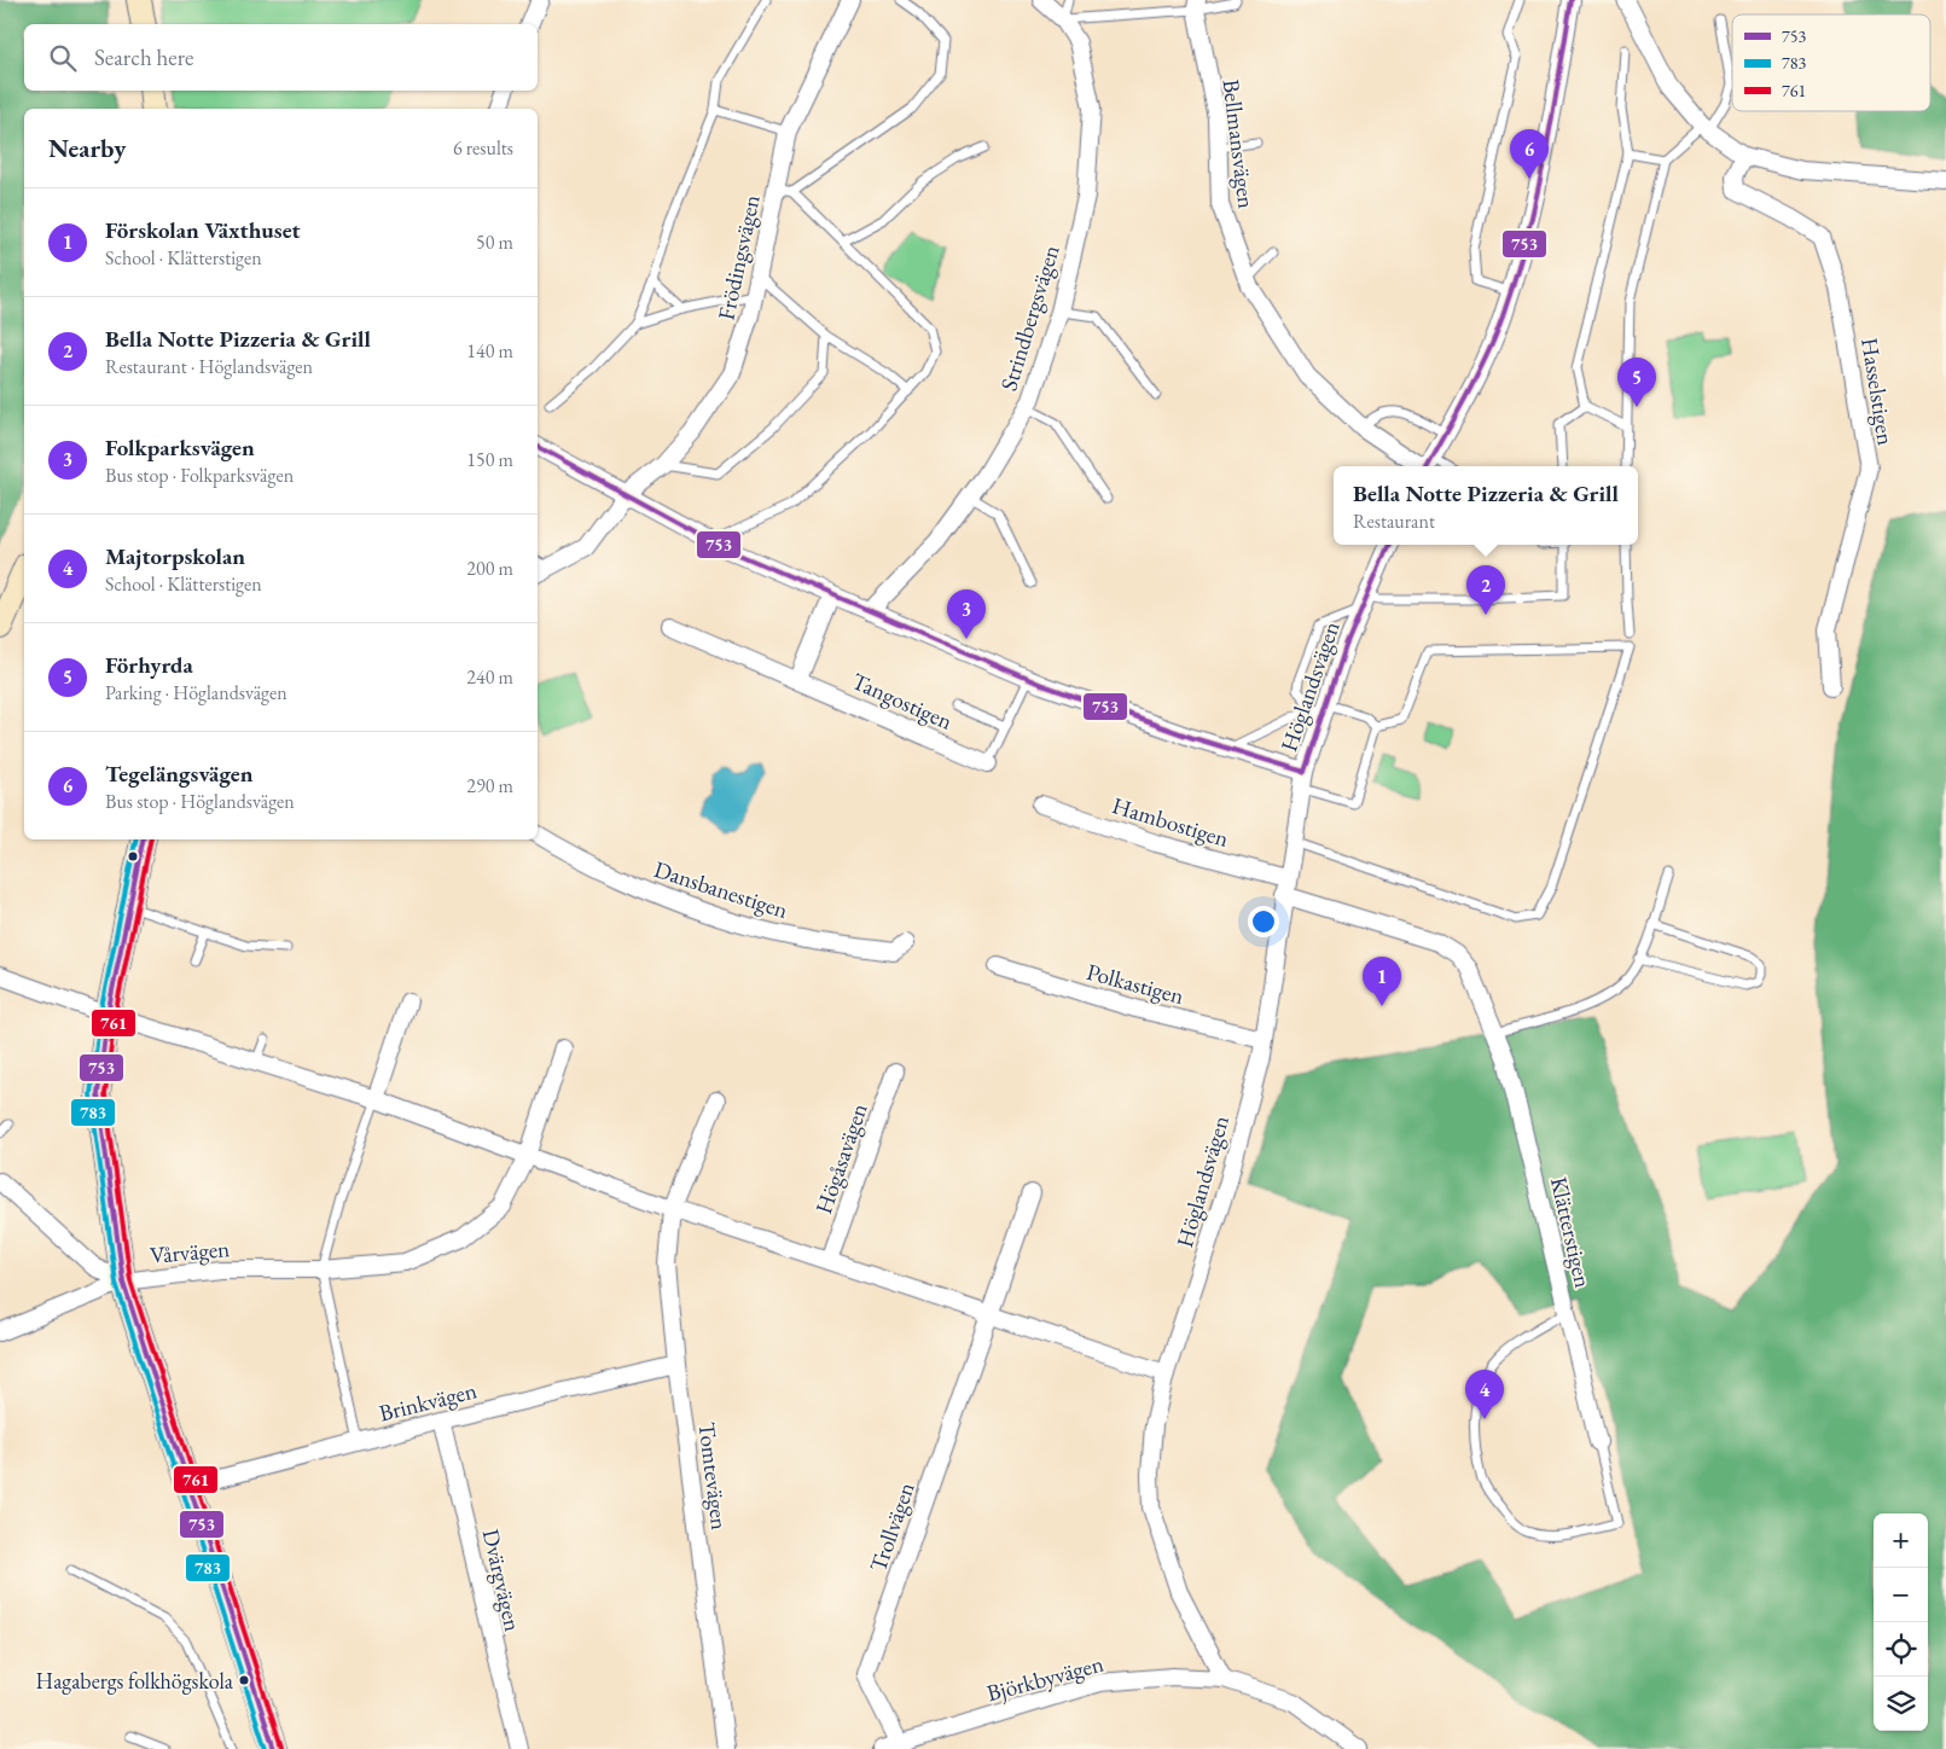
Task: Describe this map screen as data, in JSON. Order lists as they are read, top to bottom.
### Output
{
  "streets": {
    "street": [
      "Bellmansvägen",
      "Frödingsvägen",
      "Strindbergsvägen",
      "Hasselstigen",
      "Höglandsvägen",
      "Tangostigen",
      "Hambostigen",
      "Dansbanestigen",
      "Polkastigen",
      "Högåsavägen",
      "Klätterstigen",
      "Vårvägen",
      "Brinkvägen",
      "Tomtevägen",
      "Trollvägen",
      "Dvärgvägen",
      "Björkbyvägen"
    ]
  },
  "crossings": [
    ["Höglandsvägen", "Hambostigen"],
    ["Höglandsvägen", "Polkastigen"],
    ["Höglandsvägen", "Klätterstigen"],
    ["Höglandsvägen", "Björkbyvägen"],
    ["Hambostigen", "Klätterstigen"],
    ["Brinkvägen", "Tomtevägen"],
    ["Brinkvägen", "Dvärgvägen"],
    ["Trollvägen", "Björkbyvägen"]
  ],
  "places": ["Hagabergs folkhögskola"],
  "lines": ["transit line 753", "transit line 783", "transit line 761"],
  "legend": ["753", "783", "761"],
  "page": {
    "search": "Search here",
    "heading": ["Nearby", "6 results"],
    "pins": [
      "6",
      "5",
      "2",
      "3",
      "1",
      "4"
    ],
    "list": [
      {
        "mark": "1",
        "name": "Förskolan Växthuset",
        "note": "School · Klätterstigen",
        "value": "50 m"
      },
      {
        "mark": "2",
        "name": "Bella Notte Pizzeria & Grill",
        "note": "Restaurant · Höglandsvägen",
        "value": "140 m"
      },
      {
        "mark": "3",
        "name": "Folkparksvägen",
        "note": "Bus stop · Folkparksvägen",
        "value": "150 m"
      },
      {
        "mark": "4",
        "name": "Majtorpskolan",
        "note": "School · Klätterstigen",
        "value": "200 m"
      },
      {
        "mark": "5",
        "name": "Förhyrda",
        "note": "Parking · Höglandsvägen",
        "value": "240 m"
      },
      {
        "mark": "6",
        "name": "Tegelängsvägen",
        "note": "Bus stop · Höglandsvägen",
        "value": "290 m"
      }
    ],
    "popup": ["Bella Notte Pizzeria & Grill", "Restaurant"],
    "map_buttons": ["+", "−"]
  }
}
